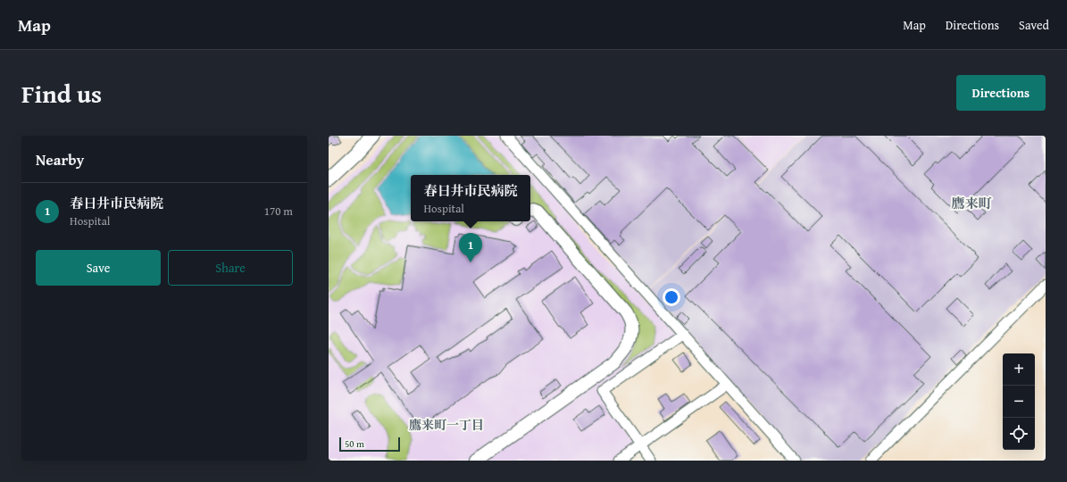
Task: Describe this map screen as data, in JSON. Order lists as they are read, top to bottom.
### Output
{
  "districts": ["鷹来町", "鷹来町一丁目"],
  "scale_bar": "50 m",
  "page": {
    "header": "Map",
    "nav": ["Map", "Directions", "Saved"],
    "title": "Find us",
    "buttons": [
      "Directions",
      ["Save", "Share"]
    ],
    "heading": "Nearby",
    "popup": ["春日井市民病院", "Hospital"],
    "list": [
      {
        "mark": "1",
        "name": "春日井市民病院",
        "note": "Hospital",
        "value": "170 m"
      }
    ],
    "pins": "1",
    "map_buttons": ["+", "−"],
    "scale": "50 m"
  }
}
